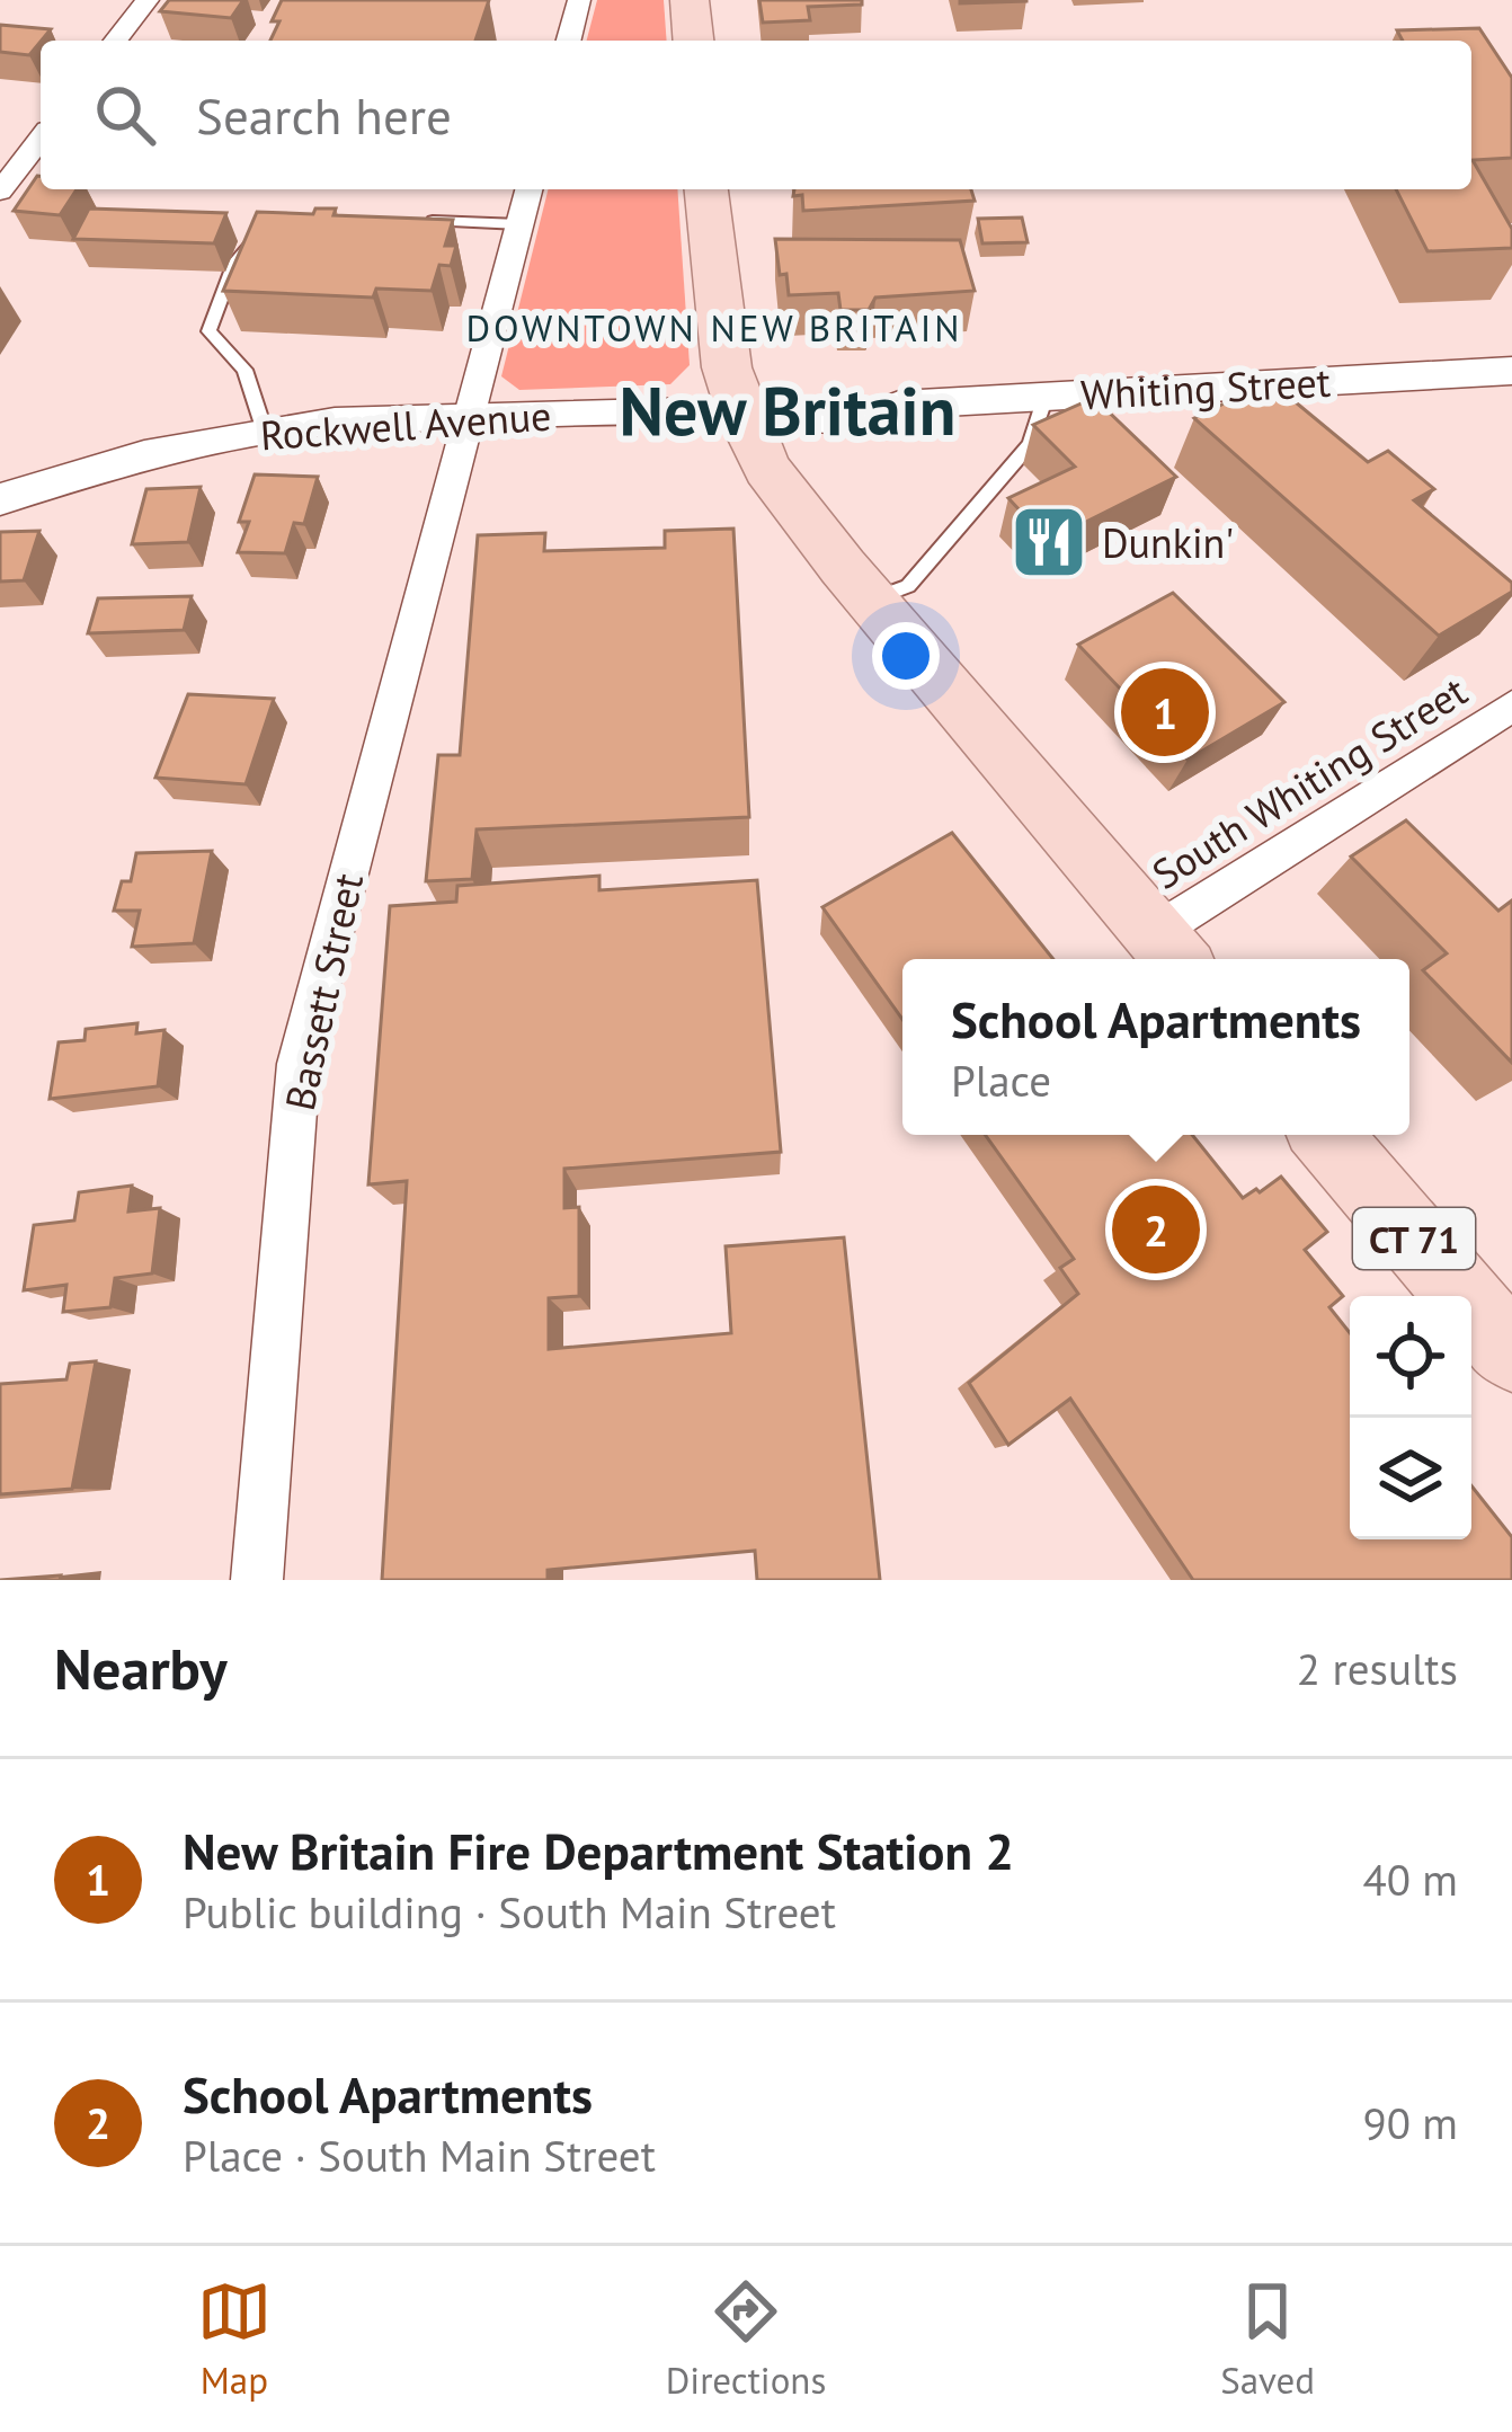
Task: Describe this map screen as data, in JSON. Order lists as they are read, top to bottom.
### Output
{
  "streets": {
    "main road": ["CT 71"],
    "street": [
      "Whiting Street",
      "Rockwell Avenue",
      "South Whiting Street",
      "Bassett Street"
    ]
  },
  "crossings": [
    ["Whiting Street", "Rockwell Avenue"],
    ["Rockwell Avenue", "Bassett Street"]
  ],
  "districts": ["DOWNTOWN NEW BRITAIN", "New Britain"],
  "places": {
    "restaurant": ["Dunkin'"]
  },
  "page": {
    "search": "Search here",
    "pins": ["1", "2"],
    "popup": ["School Apartments", "Place"],
    "heading": ["Nearby", "2 results"],
    "list": [
      {
        "mark": "1",
        "name": "New Britain Fire Department Station 2",
        "note": "Public building · South Main Street",
        "value": "40 m"
      },
      {
        "mark": "2",
        "name": "School Apartments",
        "note": "Place · South Main Street",
        "value": "90 m"
      }
    ],
    "nav": ["Map", "Directions", "Saved"]
  }
}
